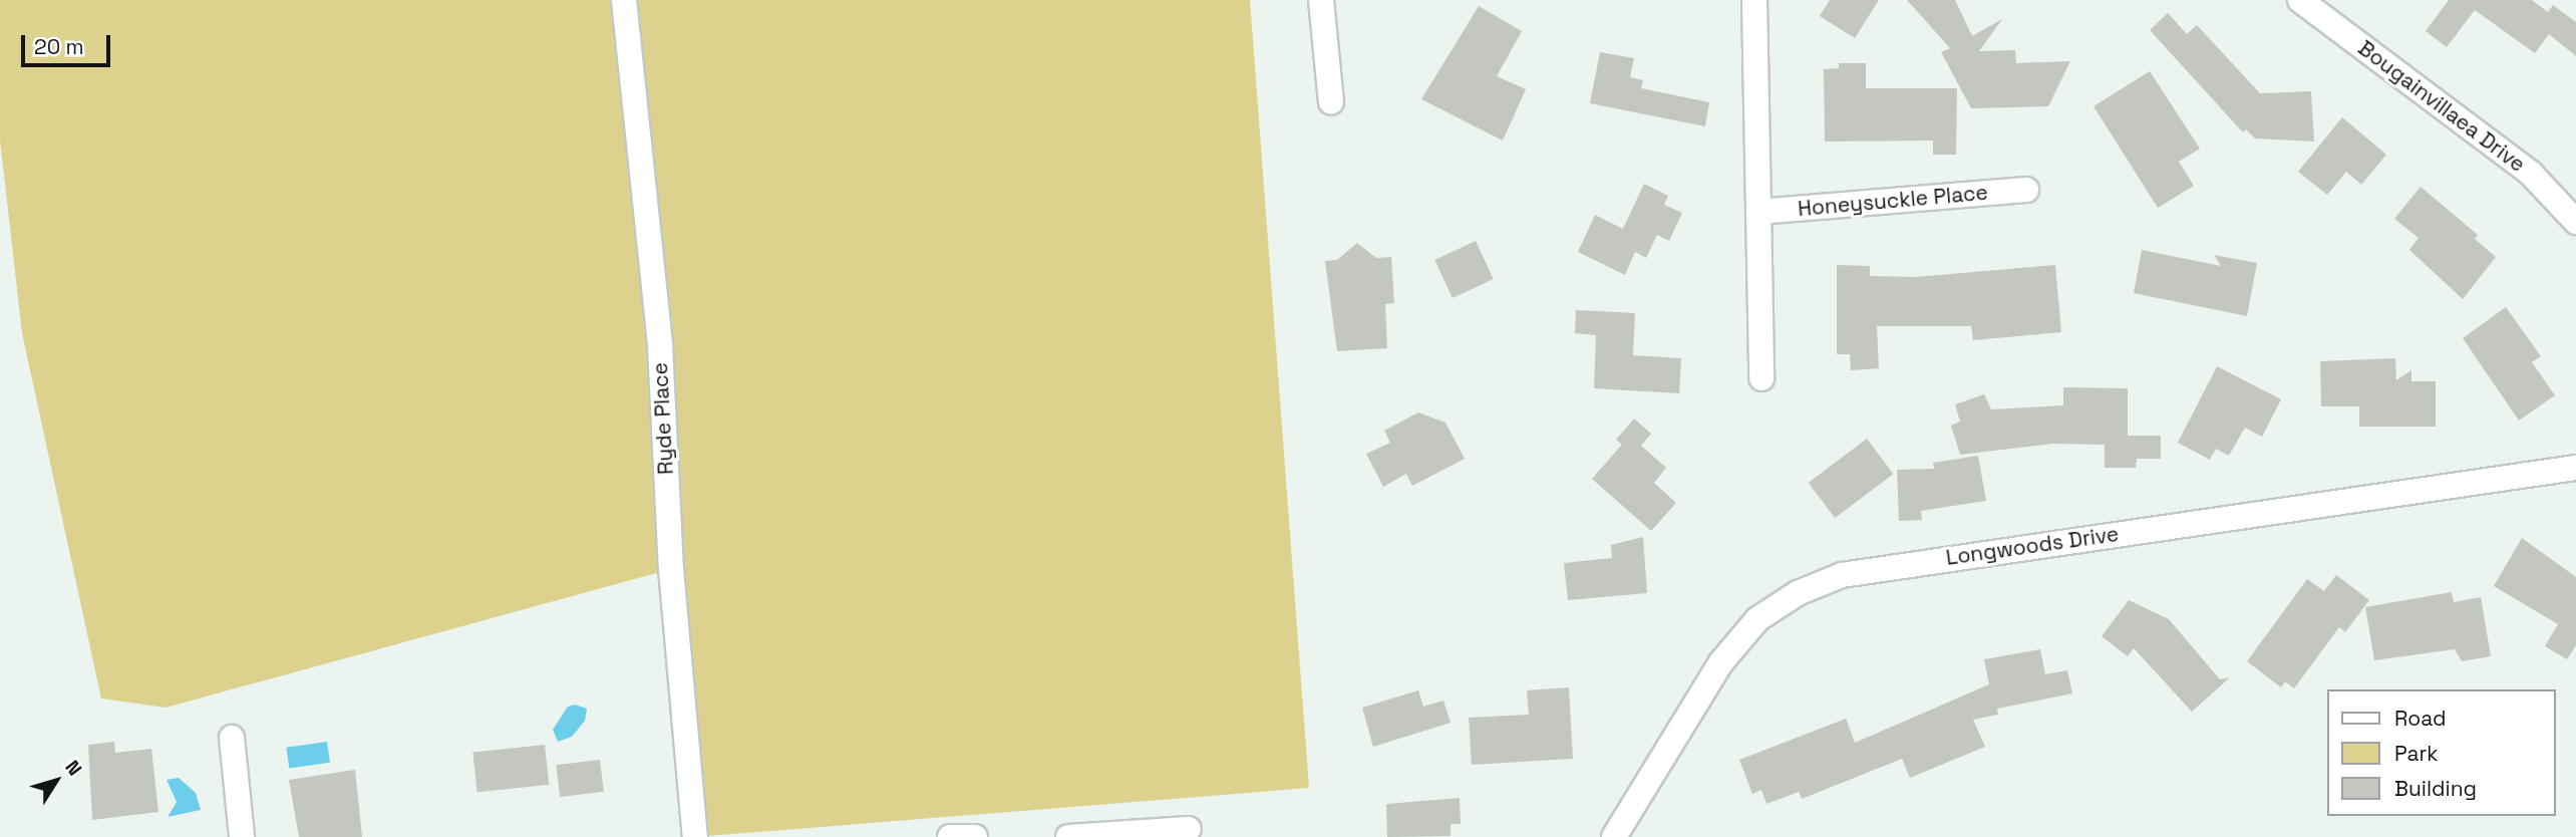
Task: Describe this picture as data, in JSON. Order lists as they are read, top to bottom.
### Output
{
  "streets": {
    "street": [
      "Bougainvillaea Drive",
      "Honeysuckle Place",
      "Ryde Place",
      "Longwoods Drive"
    ]
  },
  "legend": ["Road", "Park", "Building"],
  "scale_bar": "20 m",
  "north": "top right"
}
